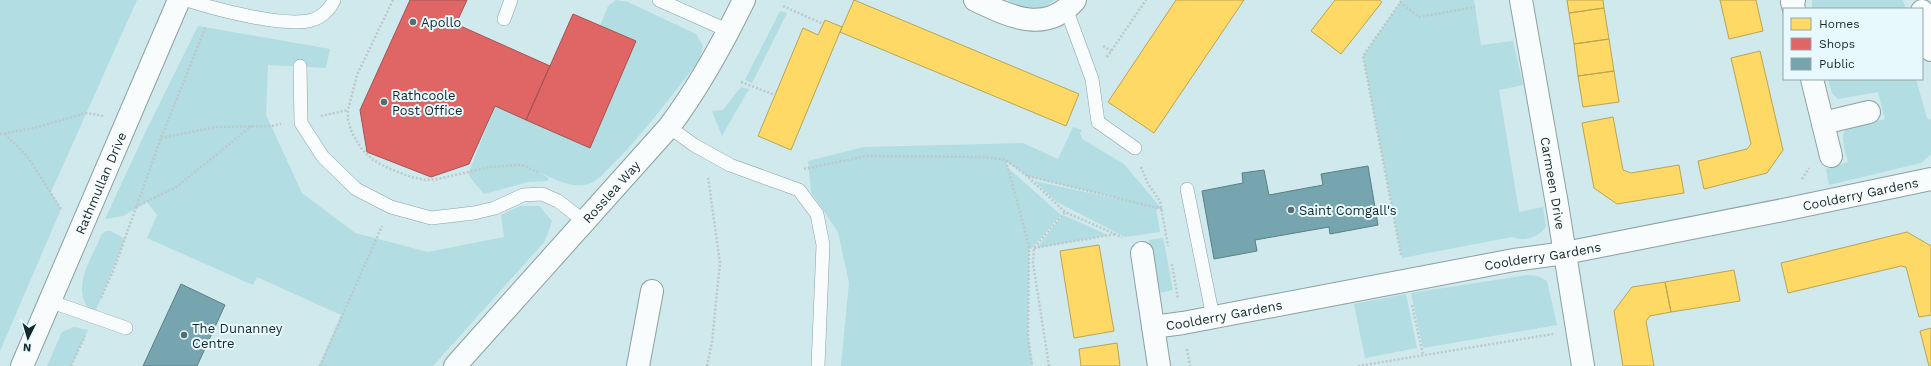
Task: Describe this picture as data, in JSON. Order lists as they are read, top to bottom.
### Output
{
  "streets": {
    "street": [
      "Rathmullan Drive",
      "Carmeen Drive",
      "Rosslea Way",
      "Coolderry Gardens"
    ]
  },
  "crossings": [
    ["Carmeen Drive", "Coolderry Gardens"]
  ],
  "places": [
    "Apollo",
    "Rathcoole Post Office",
    "Saint Comgall's",
    "The Dunanney Centre"
  ],
  "legend": ["Homes", "Shops", "Public"],
  "north": "bottom"
}
